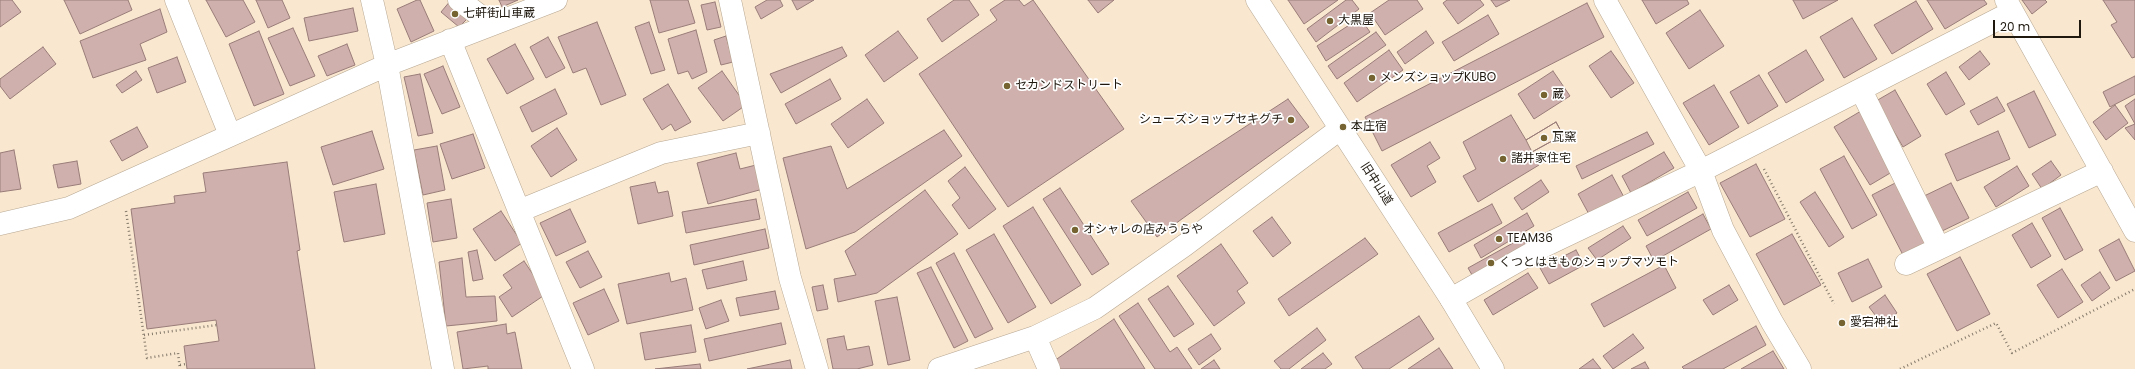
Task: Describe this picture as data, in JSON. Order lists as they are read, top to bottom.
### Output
{
  "streets": {
    "street": ["旧中山道"]
  },
  "places": [
    "七軒街山車蔵",
    "大黒屋",
    "メンズショップKUBO",
    "セカンドストリート",
    "蔵",
    "シューズショップセキグチ",
    "本庄宿",
    "瓦窯",
    "諸井家住宅",
    "オシャレの店みうらや",
    "TEAM36",
    "くつとはきものショップマツモト",
    "愛宕神社"
  ],
  "scale_bar": "20 m"
}
